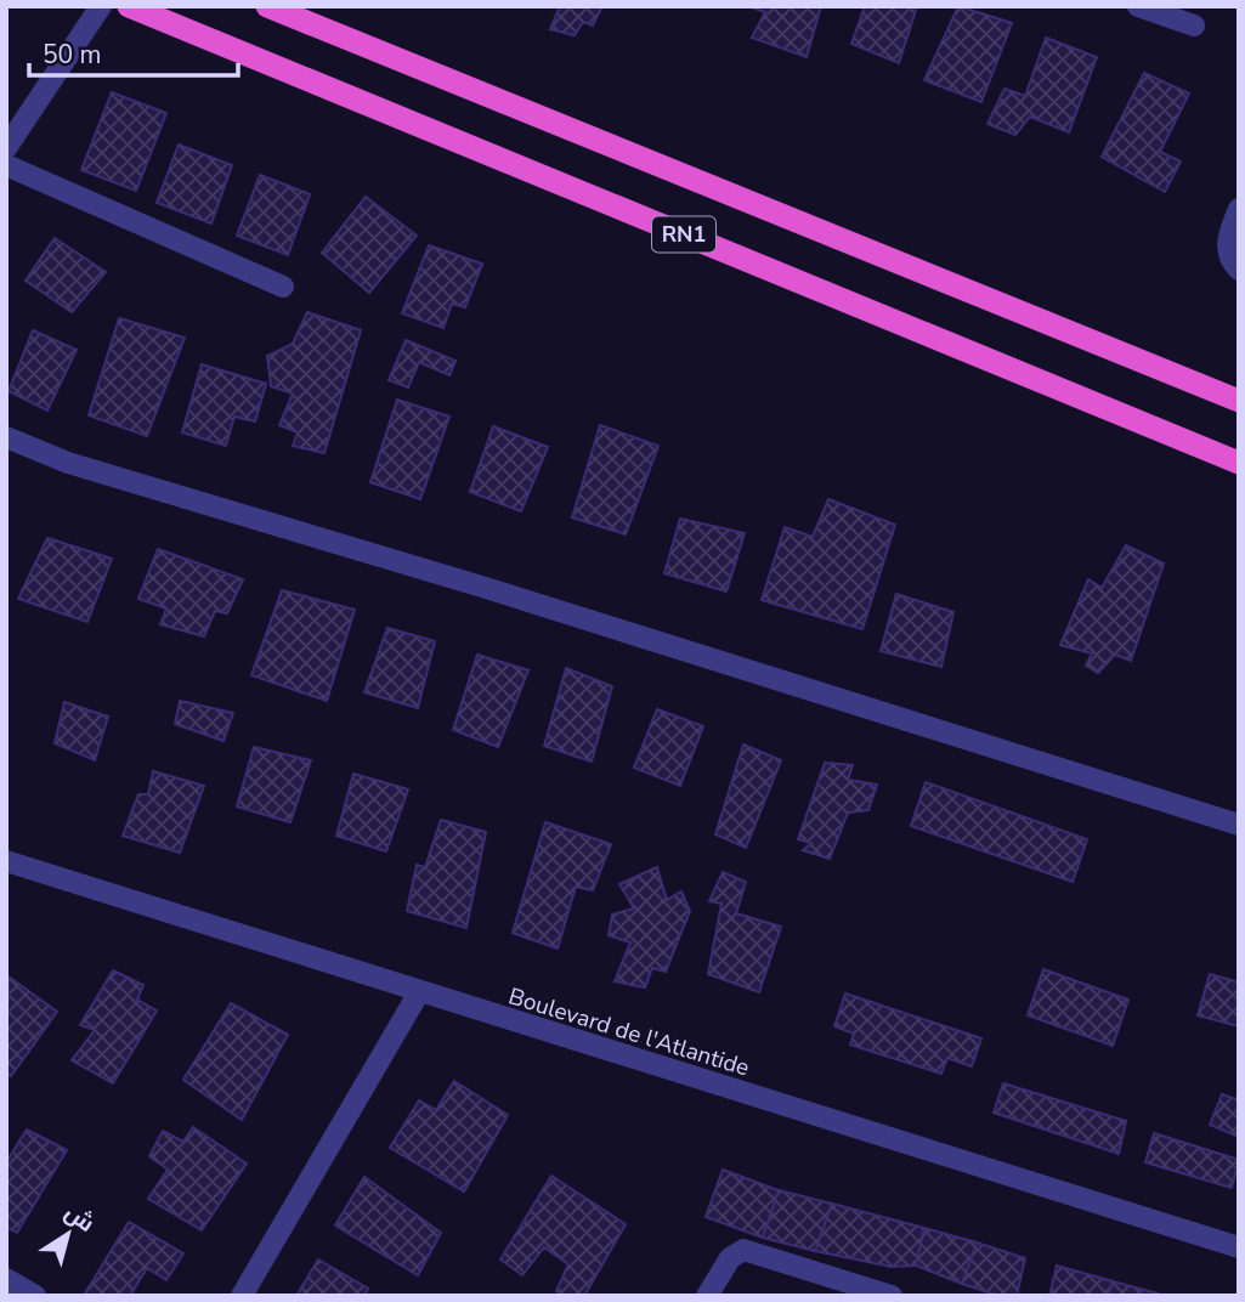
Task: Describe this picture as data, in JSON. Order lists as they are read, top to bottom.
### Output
{
  "streets": {
    "highway": ["RN1"],
    "street": ["Boulevard de l'Atlantide"]
  },
  "scale_bar": "50 m",
  "north": "top right"
}
